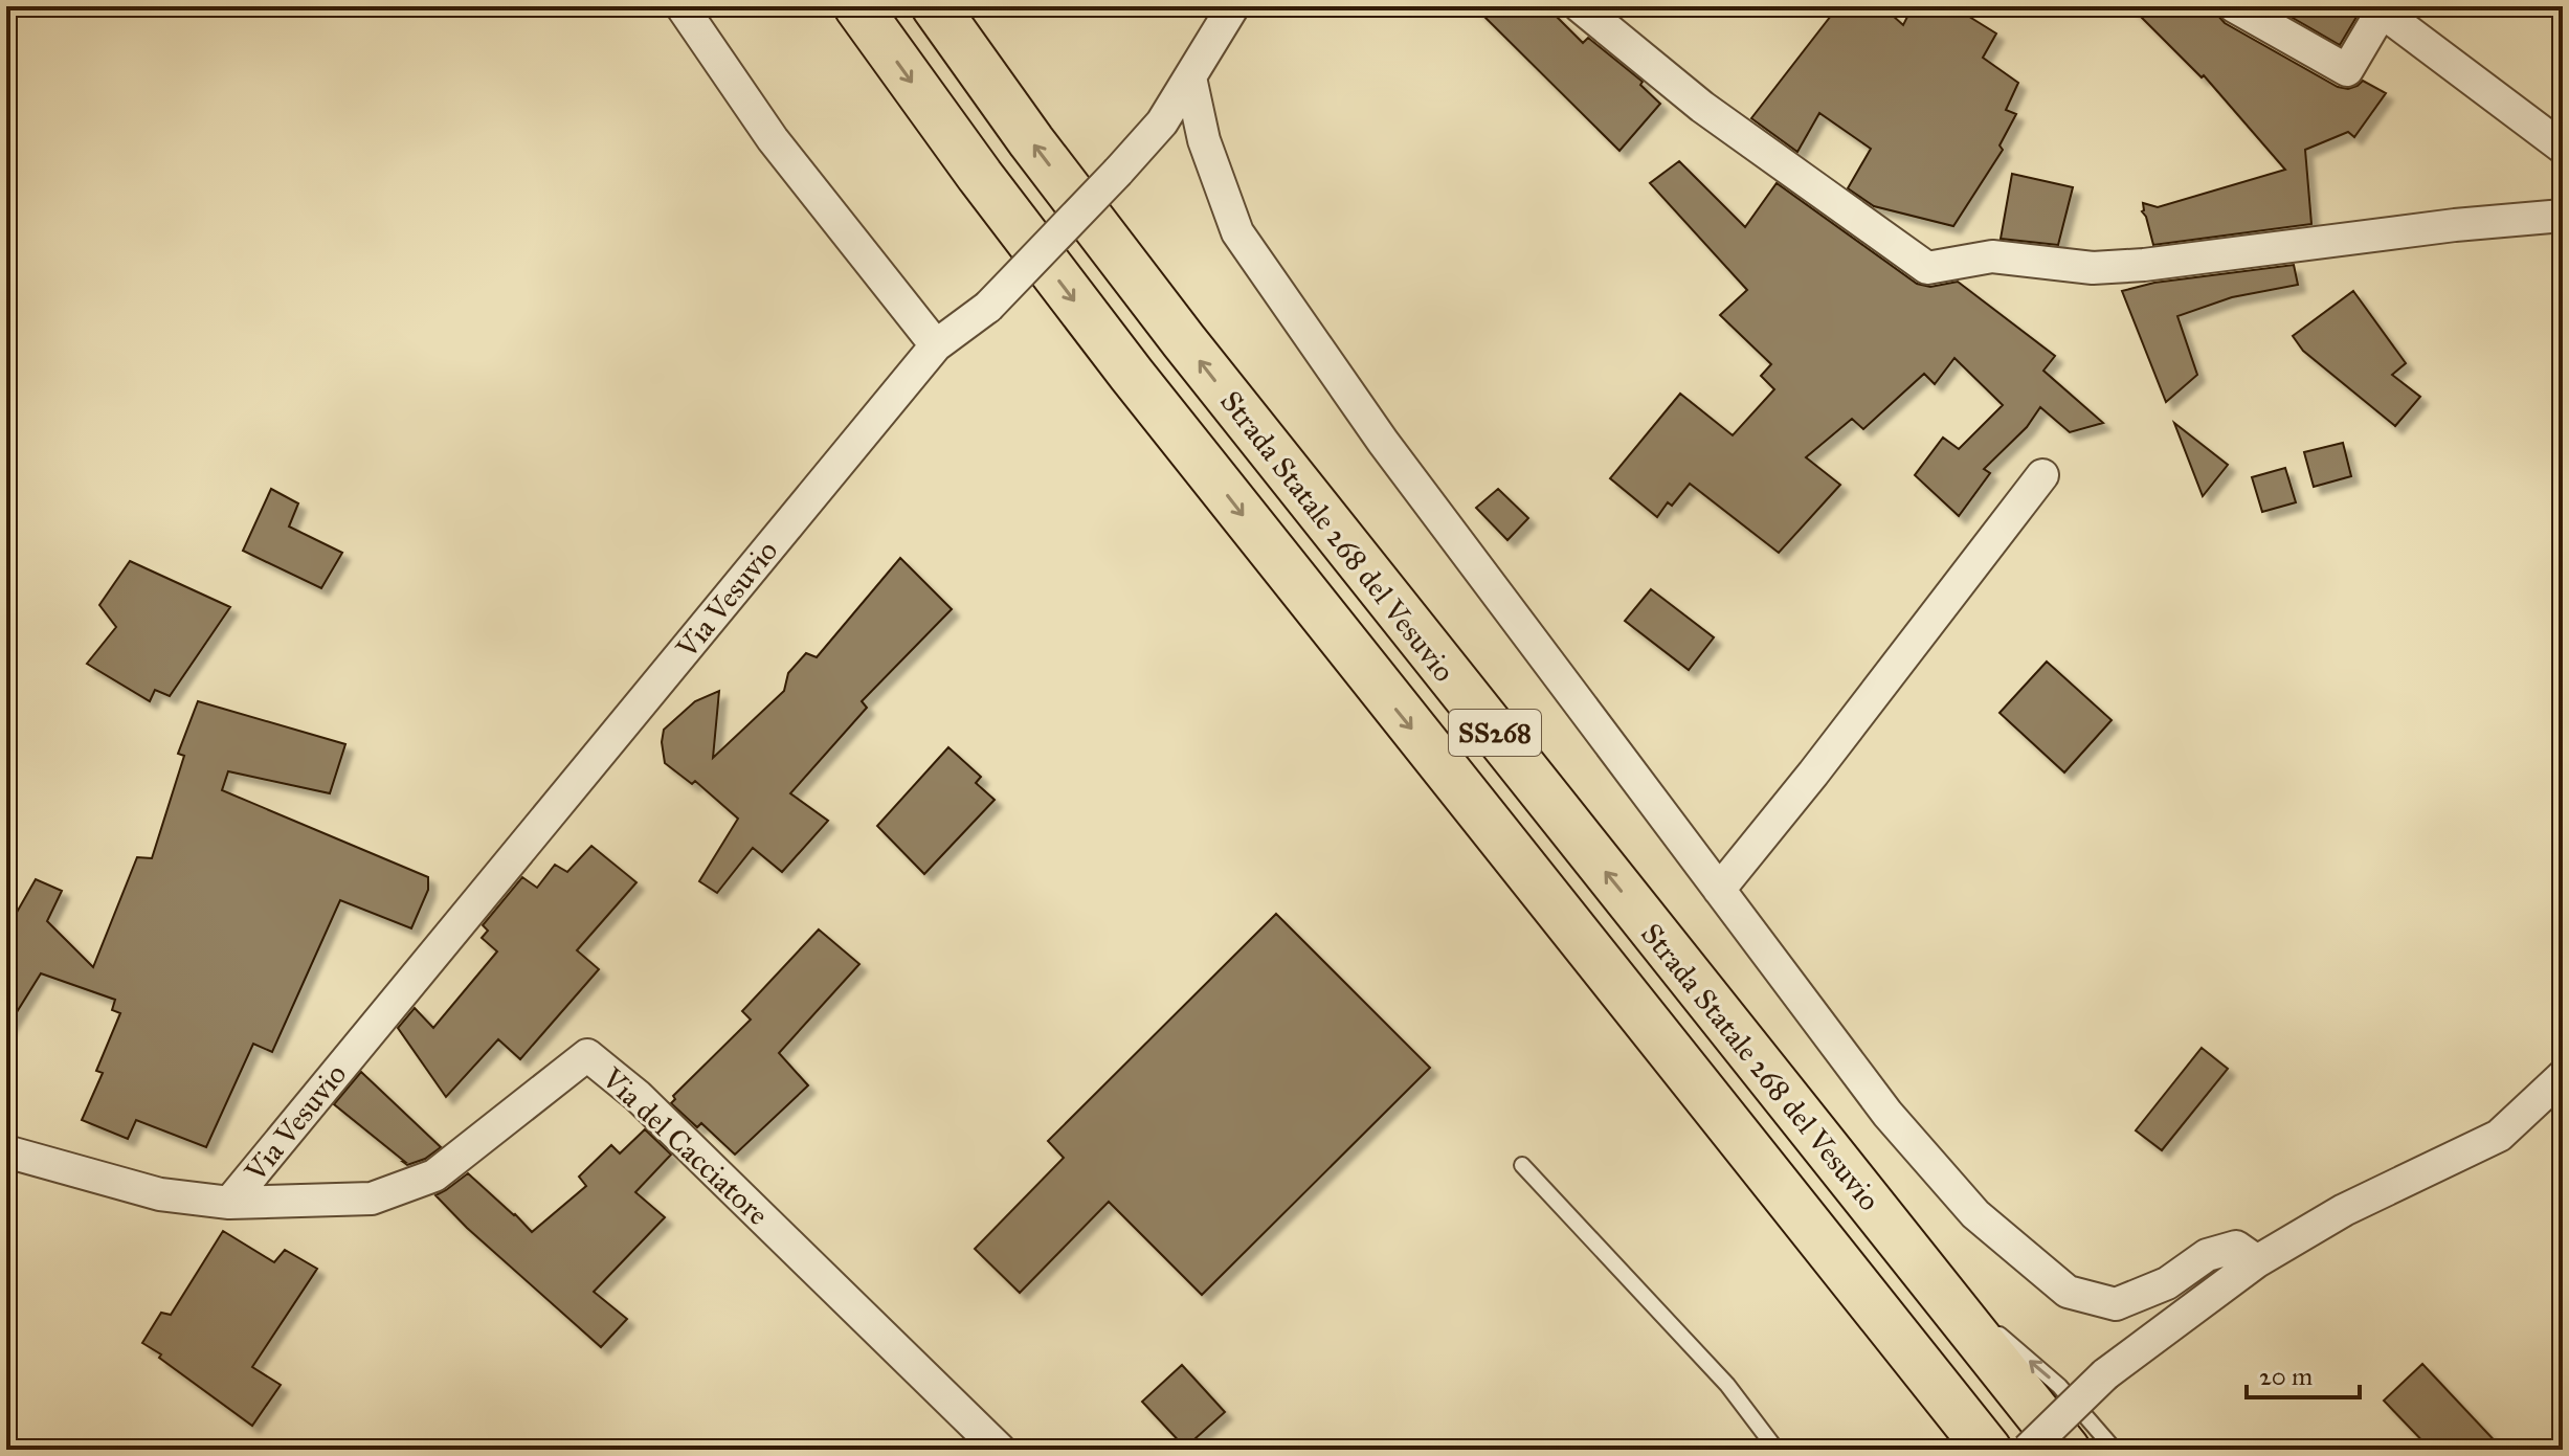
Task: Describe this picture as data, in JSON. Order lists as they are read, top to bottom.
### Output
{
  "streets": {
    "highway": ["Strada Statale 268 del Vesuvio", "SS268"],
    "street": ["Via Vesuvio", "Via del Cacciatore"]
  },
  "crossings": [
    ["Via Vesuvio", "Via del Cacciatore"]
  ],
  "scale_bar": "20 m"
}
